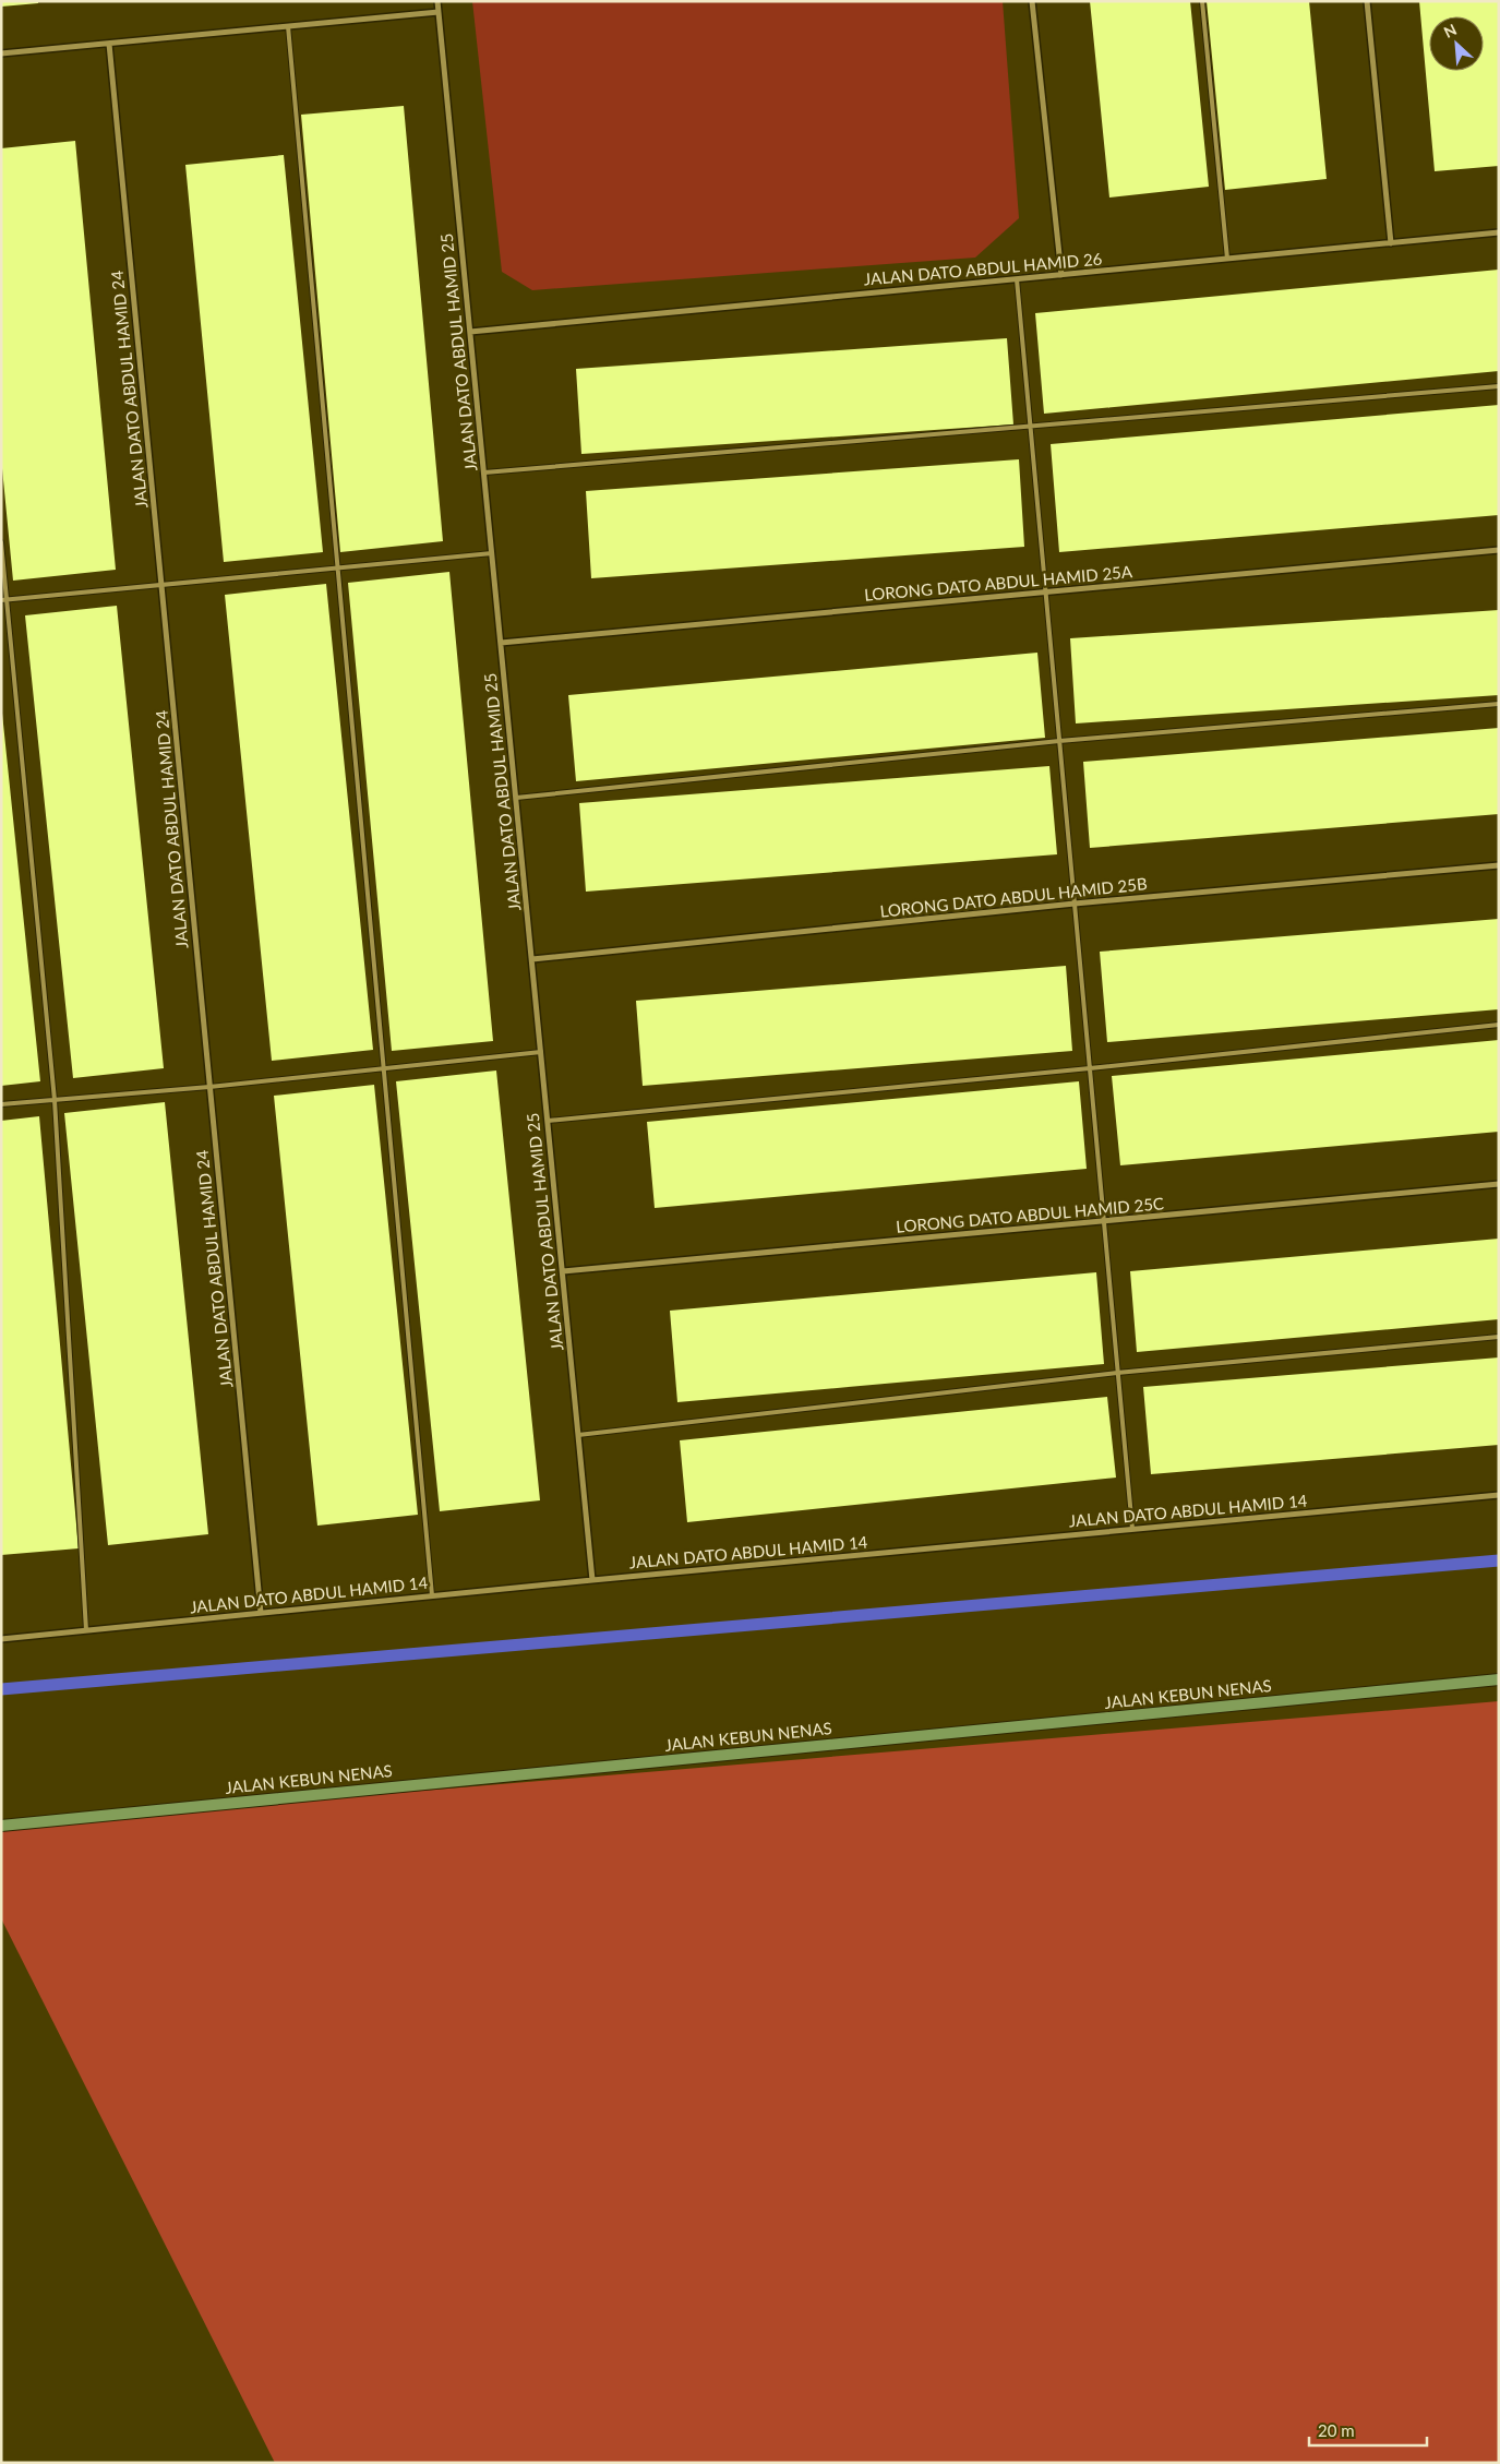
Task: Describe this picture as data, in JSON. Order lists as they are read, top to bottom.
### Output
{
  "streets": {
    "street": [
      "JALAN DATO ABDUL HAMID 26",
      "JALAN DATO ABDUL HAMID 25",
      "JALAN DATO ABDUL HAMID 24",
      "LORONG DATO ABDUL HAMID 25A",
      "LORONG DATO ABDUL HAMID 25B",
      "LORONG DATO ABDUL HAMID 25C",
      "JALAN DATO ABDUL HAMID 14",
      "JALAN KEBUN NENAS"
    ]
  },
  "crossings": [
    ["JALAN DATO ABDUL HAMID 26", "JALAN DATO ABDUL HAMID 25"],
    ["JALAN DATO ABDUL HAMID 25", "LORONG DATO ABDUL HAMID 25A"],
    ["JALAN DATO ABDUL HAMID 25", "LORONG DATO ABDUL HAMID 25B"],
    ["JALAN DATO ABDUL HAMID 25", "LORONG DATO ABDUL HAMID 25C"],
    ["JALAN DATO ABDUL HAMID 25", "JALAN DATO ABDUL HAMID 14"],
    ["JALAN DATO ABDUL HAMID 24", "JALAN DATO ABDUL HAMID 14"]
  ],
  "scale_bar": "20 m",
  "north": "top left"
}
